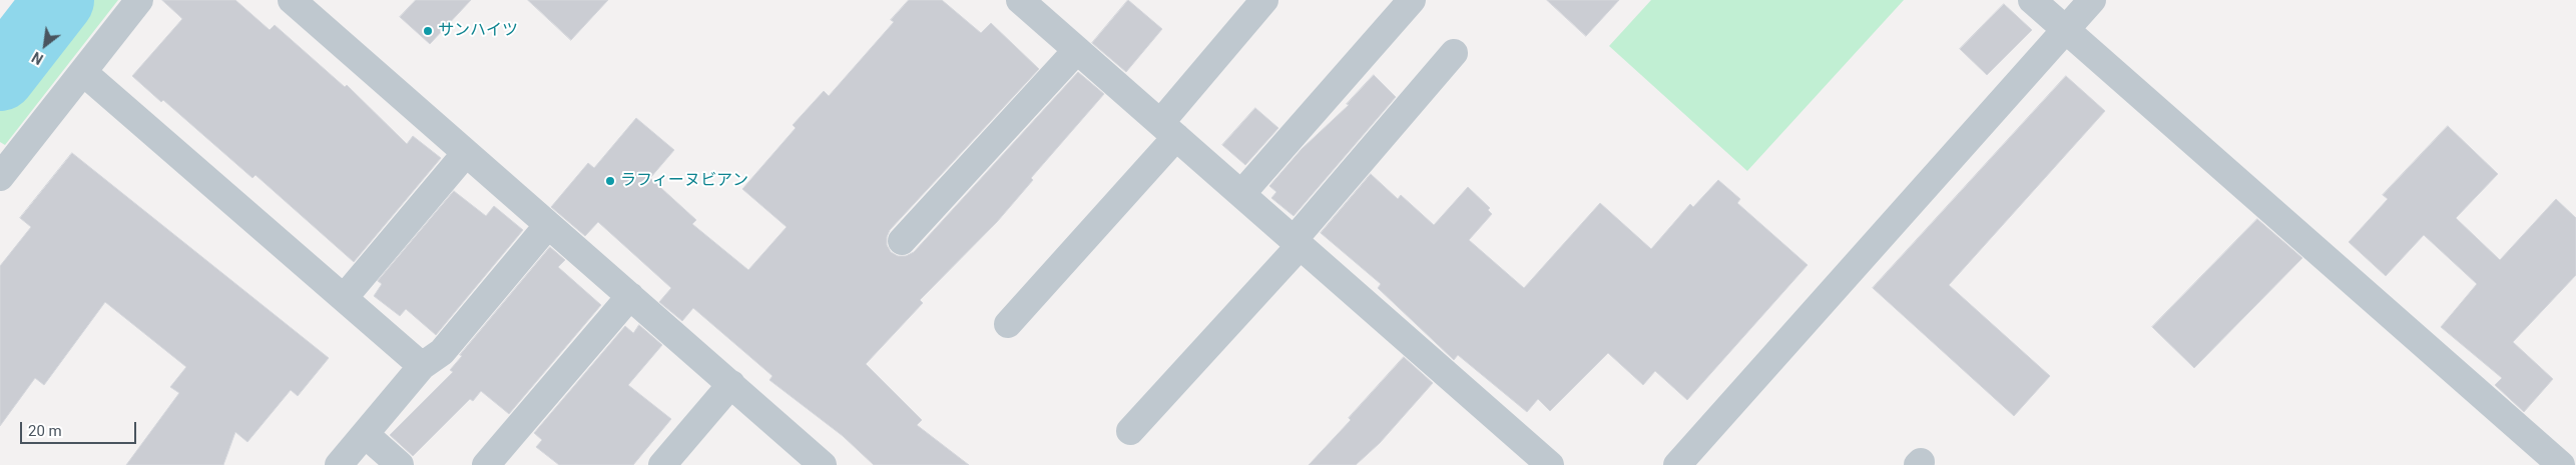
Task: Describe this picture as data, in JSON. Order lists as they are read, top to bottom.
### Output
{
  "places": ["サンハイツ", "ラフィーヌビアン"],
  "scale_bar": "20 m",
  "north": "bottom left"
}
